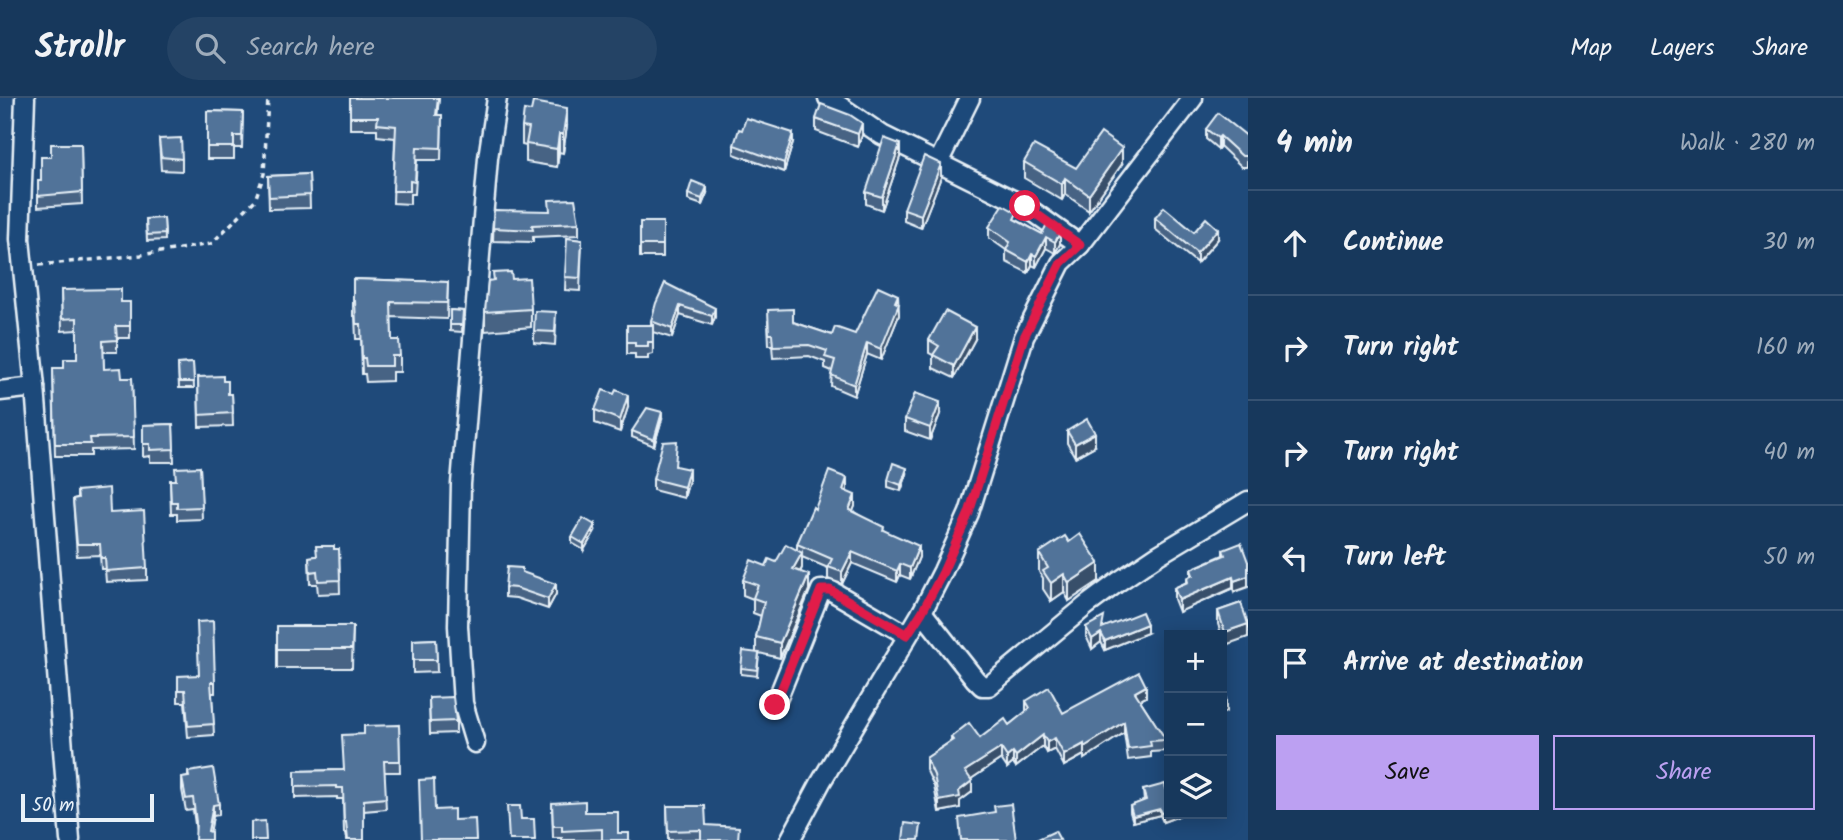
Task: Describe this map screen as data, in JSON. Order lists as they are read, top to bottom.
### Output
{
  "scale_bar": "50 m",
  "page": {
    "header": "Strollr",
    "search": "Search here",
    "nav": ["Map", "Layers", "Share"],
    "heading": ["4 min", "Walk · 280 m"],
    "list": [
      ["Continue", "30 m"],
      ["Turn right", "160 m"],
      ["Turn right", "40 m"],
      ["Turn left", "50 m"],
      "Arrive at destination"
    ],
    "map_buttons": ["+", "−"],
    "buttons": ["Save", "Share"],
    "scale": "50 m"
  }
}
